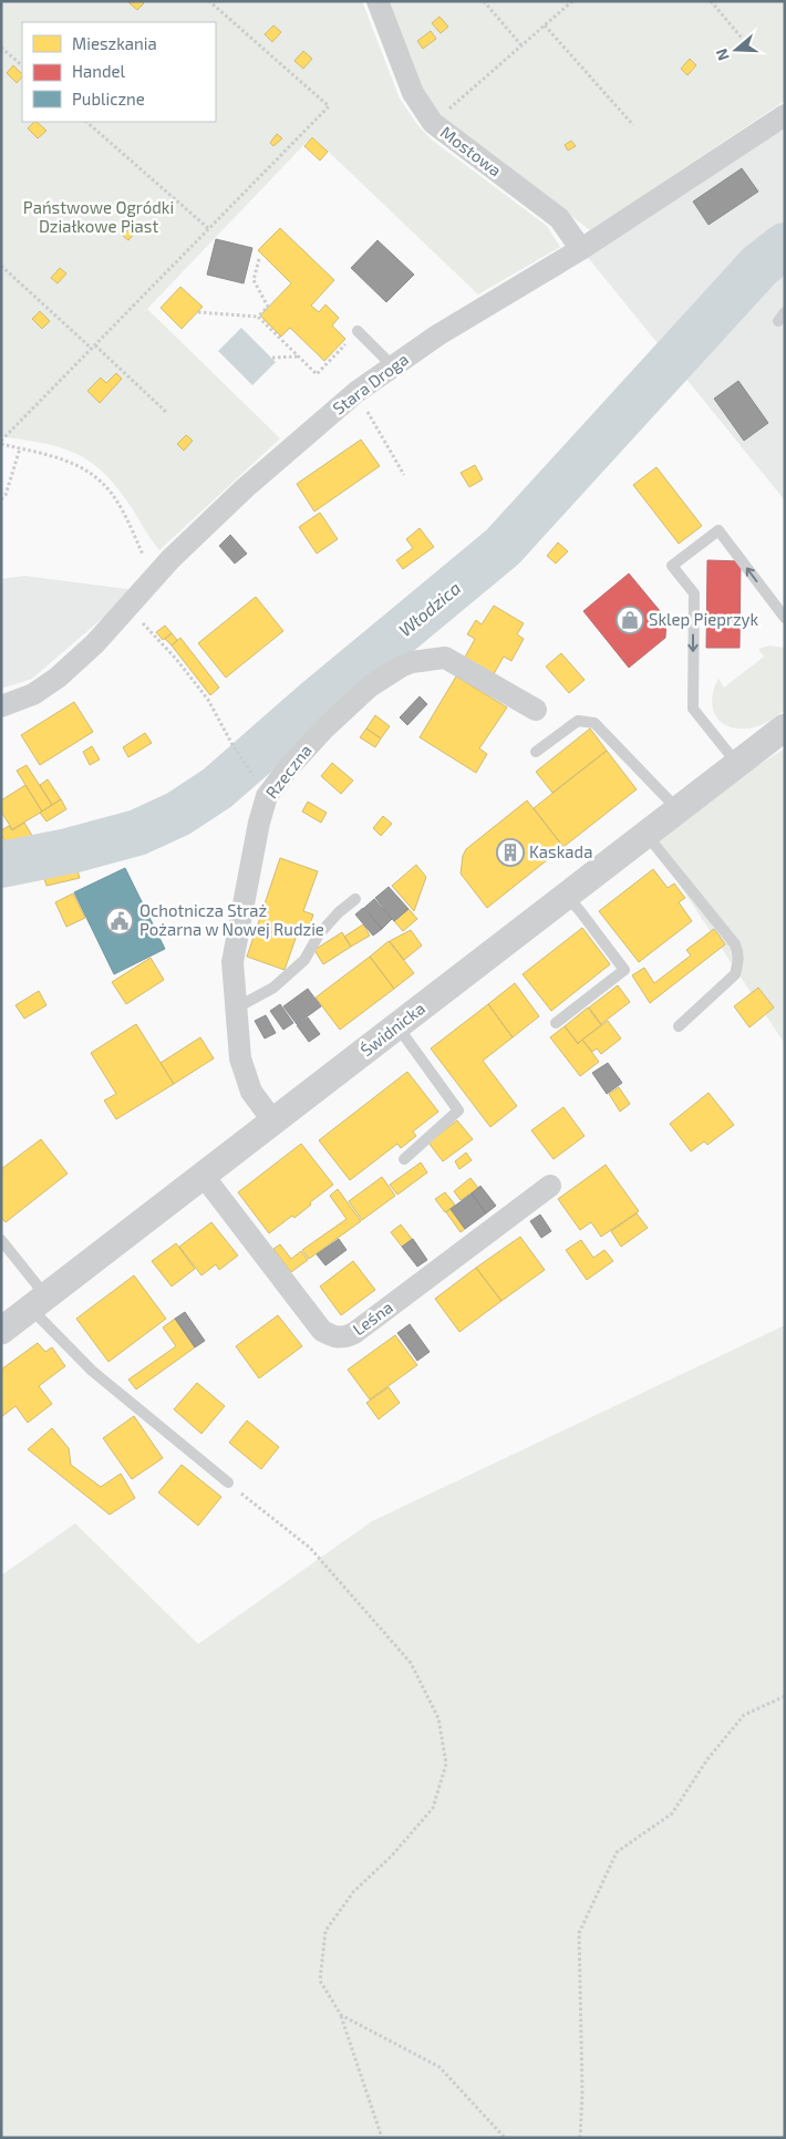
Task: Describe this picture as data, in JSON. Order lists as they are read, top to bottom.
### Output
{
  "streets": {
    "street": [
      "Mostowa",
      "Stara Droga",
      "Rzeczna",
      "Świdnicka",
      "Leśna"
    ]
  },
  "crossings": [
    ["Mostowa", "Stara Droga"],
    ["Rzeczna", "Świdnicka"],
    ["Świdnicka", "Leśna"]
  ],
  "water": ["Włodzica"],
  "parks": ["Państwowe Ogródki Działkowe Piast"],
  "places": {
    "shop": ["Sklep Pieprzyk"],
    "building": ["Kaskada"],
    "public building": ["Ochotnicza Straż Pożarna w Nowej Rudzie"]
  },
  "legend": ["Mieszkania", "Handel", "Publiczne"],
  "north": "left"
}
